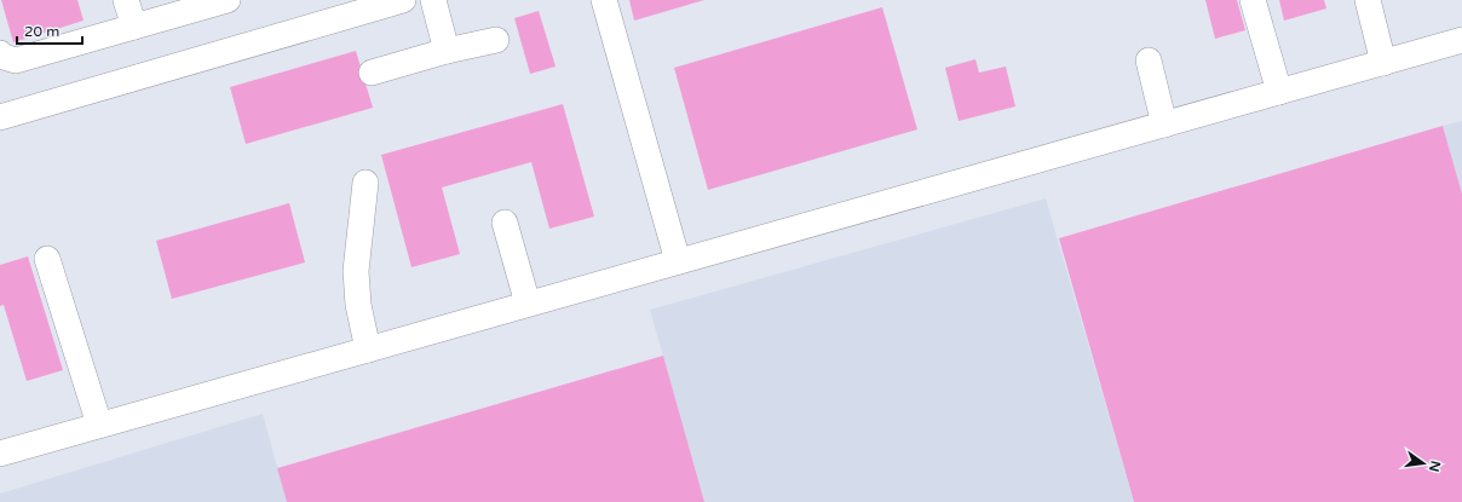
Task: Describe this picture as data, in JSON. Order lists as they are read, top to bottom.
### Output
{
  "scale_bar": "20 m",
  "north": "right"
}
